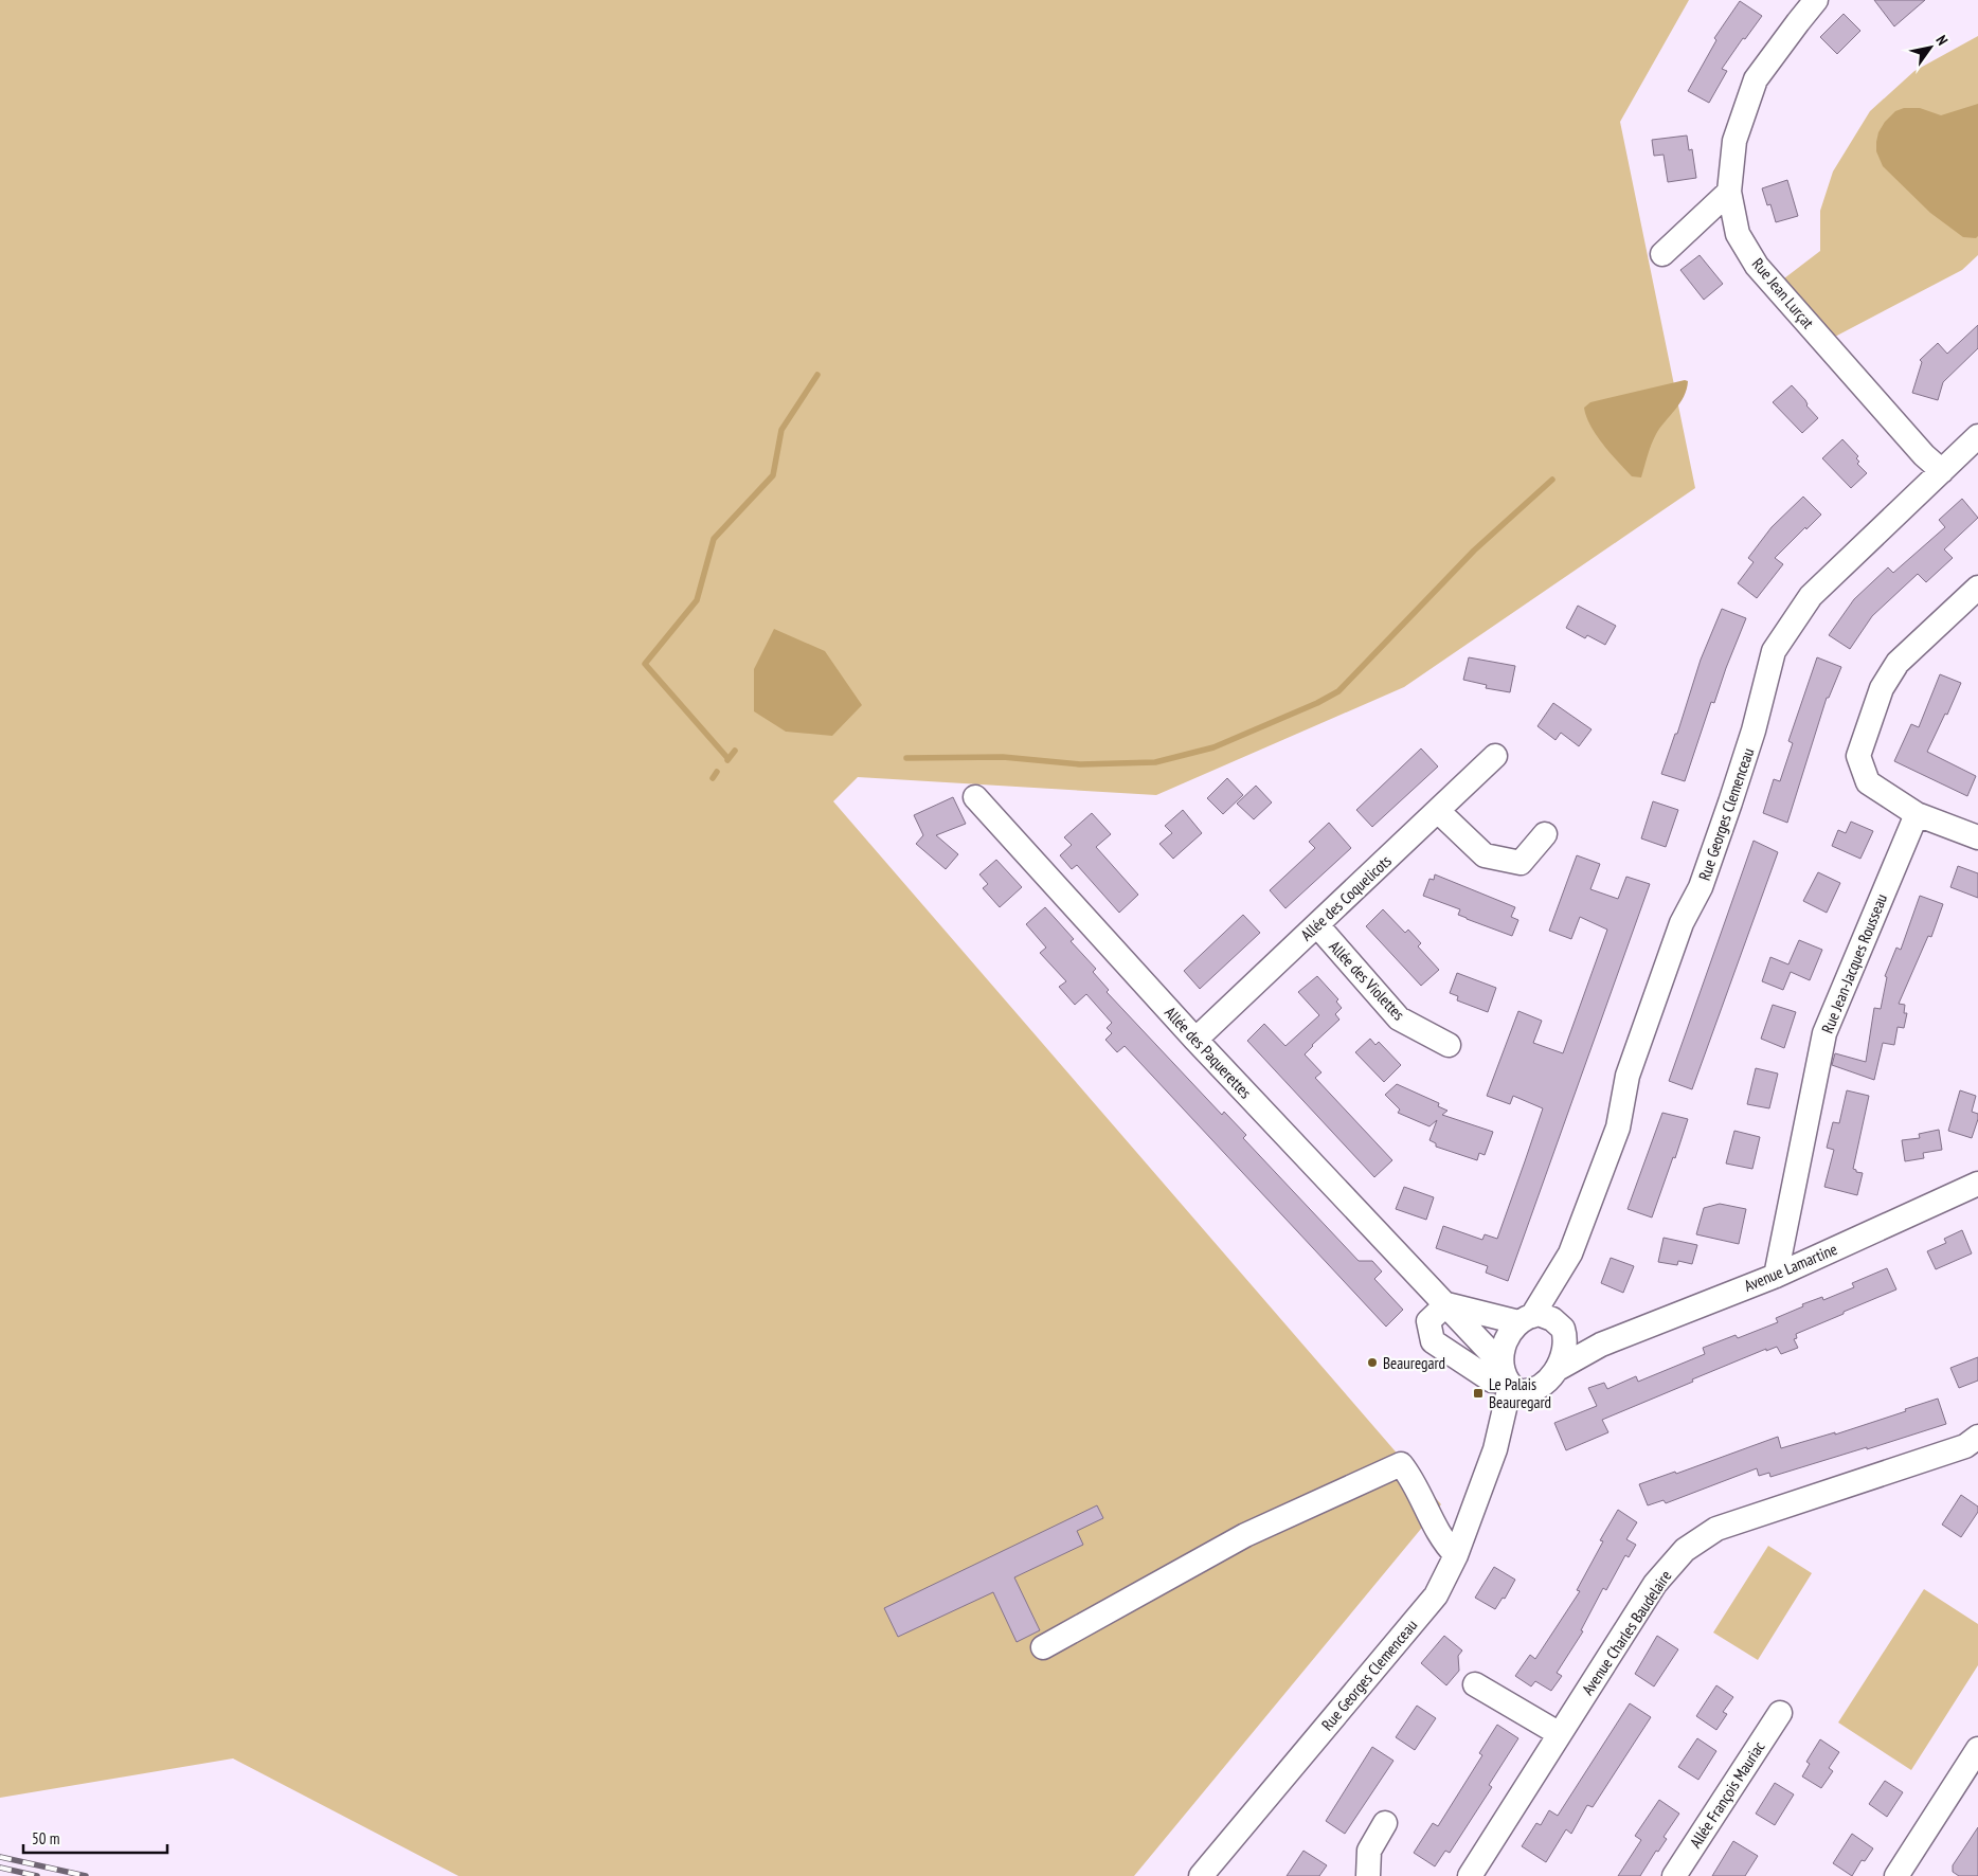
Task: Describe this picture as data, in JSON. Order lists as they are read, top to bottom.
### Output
{
  "streets": {
    "street": [
      "Rue Jean Lurçat",
      "Rue Georges Clemenceau",
      "Allée des Coquelicots",
      "Rue Jean-Jacques Rousseau",
      "Allée des Violettes",
      "Allée des Paquerettes",
      "Avenue Lamartine",
      "Avenue Charles Baudelaire",
      "Allée François Mauriac"
    ]
  },
  "crossings": [
    ["Rue Jean Lurçat", "Rue Georges Clemenceau"],
    ["Rue Georges Clemenceau", "Allée des Paquerettes"],
    ["Rue Georges Clemenceau", "Avenue Lamartine"],
    ["Allée des Coquelicots", "Allée des Violettes"],
    ["Allée des Coquelicots", "Allée des Paquerettes"],
    ["Rue Jean-Jacques Rousseau", "Avenue Lamartine"],
    ["Allée des Paquerettes", "Avenue Lamartine"]
  ],
  "places": {
    "other": ["Beauregard"],
    "transit": ["Le Palais Beauregard"]
  },
  "scale_bar": "50 m",
  "north": "top right"
}
